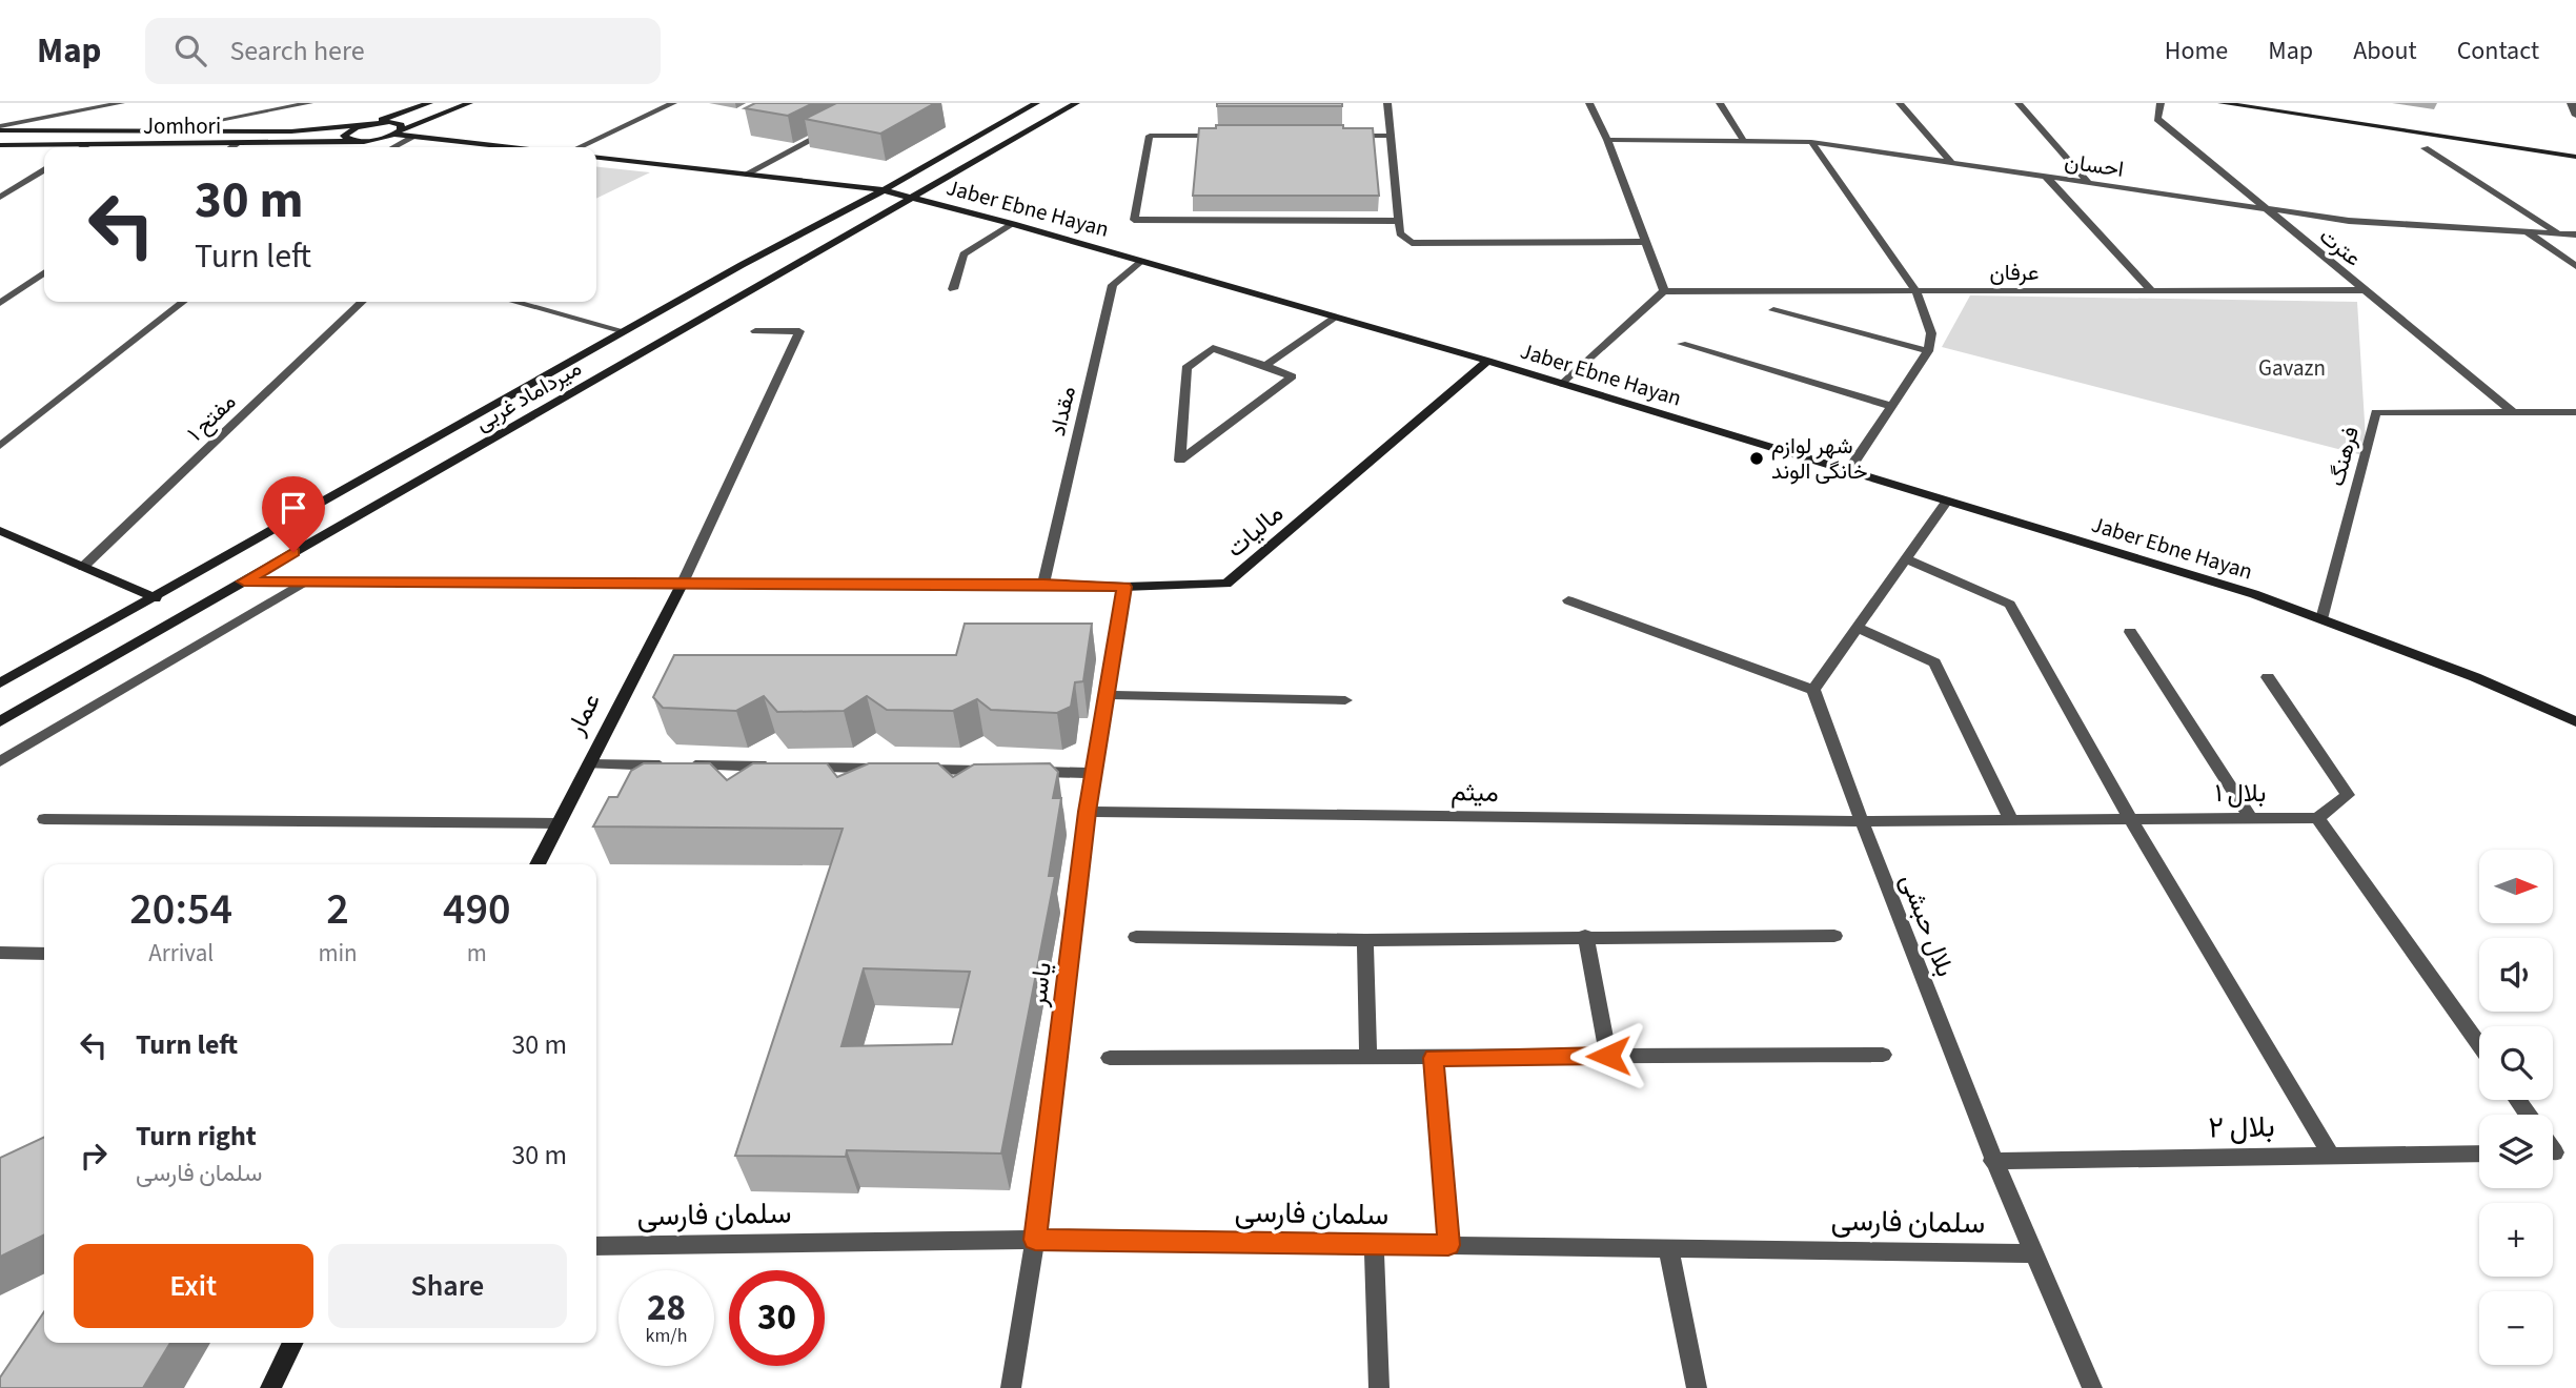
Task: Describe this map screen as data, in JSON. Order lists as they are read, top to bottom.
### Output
{
  "streets": {
    "street": [
      "Jomhori",
      "احسان",
      "Jaber Ebne Hayan",
      "عترت",
      "عرفان",
      "میرداماد غربی",
      "مقداد",
      "مفتح ۱",
      "فرهنگ",
      "مالیات",
      "عمار",
      "میثم",
      "بلال ۱",
      "بلال حبشی",
      "یاسر",
      "بلال ۲",
      "سلمان فارسی"
    ]
  },
  "crossings": [
    ["احسان", "عترت"],
    ["Jaber Ebne Hayan", "میرداماد غربی"],
    ["Jaber Ebne Hayan", "مقداد"],
    ["Jaber Ebne Hayan", "فرهنگ"],
    ["Jaber Ebne Hayan", "مالیات"],
    ["عترت", "عرفان"],
    ["عترت", "فرهنگ"],
    ["میرداماد غربی", "مالیات"],
    ["مقداد", "مالیات"],
    ["مالیات", "عمار"],
    ["مالیات", "یاسر"],
    ["میثم", "بلال ۱"],
    ["میثم", "بلال حبشی"],
    ["میثم", "یاسر"],
    ["بلال ۱", "بلال حبشی"],
    ["بلال حبشی", "بلال ۲"],
    ["بلال حبشی", "سلمان فارسی"],
    ["یاسر", "سلمان فارسی"]
  ],
  "parks": ["Gavazn"],
  "places": ["شهر لوازم خانگی الوند"],
  "north": "right",
  "page": {
    "header": "Map",
    "search": "Search here",
    "nav": [
      "Home",
      "Map",
      "About",
      "Contact"
    ],
    "turn": ["30 m", "Turn left"],
    "map_buttons": ["+", "−"],
    "eta": [
      "20:54",
      "Arrival",
      "2",
      "min",
      "490",
      "m"
    ],
    "list": [
      {
        "name": "Turn left",
        "value": "30 m"
      },
      {
        "name": "Turn right",
        "note": "سلمان فارسی",
        "value": "30 m"
      }
    ],
    "buttons": ["Exit", "Share"],
    "speed": "28 km/h",
    "limit": "30"
  }
}
